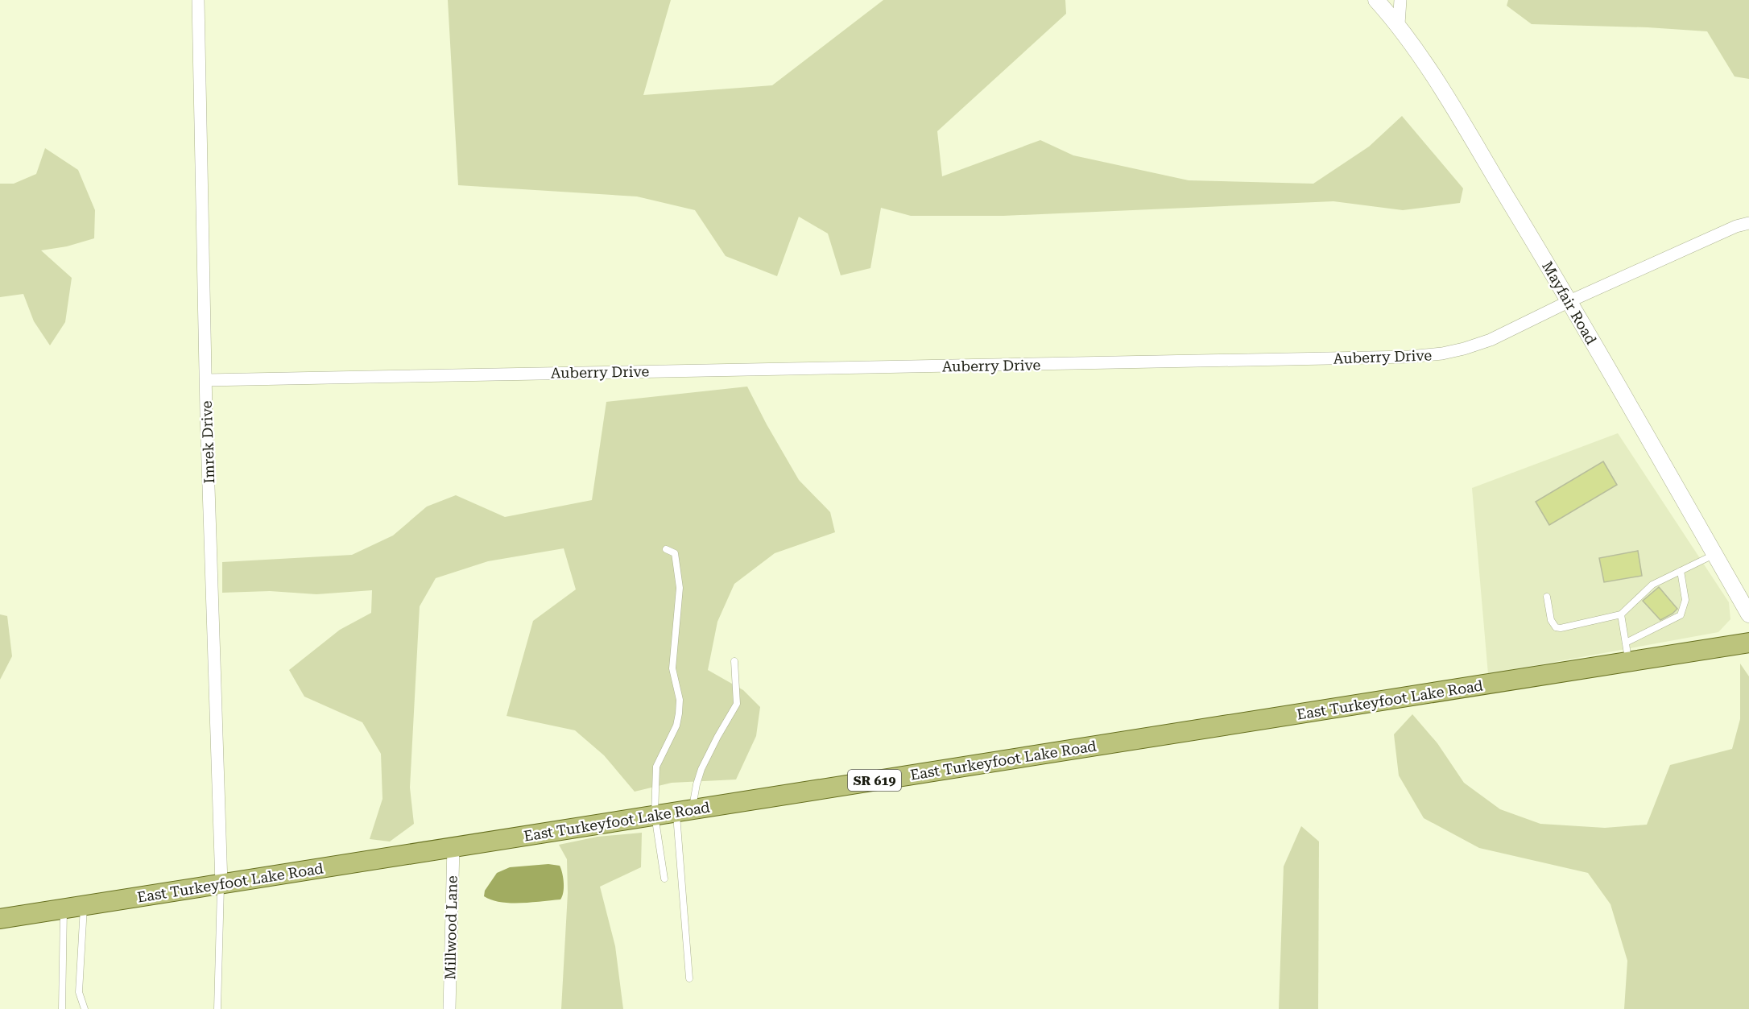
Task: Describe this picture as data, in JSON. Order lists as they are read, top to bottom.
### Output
{
  "streets": {
    "main road": ["East Turkeyfoot Lake Road", "SR 619"],
    "street": [
      "Mayfair Road",
      "Auberry Drive",
      "Imrek Drive",
      "Millwood Lane"
    ]
  },
  "crossings": [
    ["Mayfair Road", "Auberry Drive"],
    ["Auberry Drive", "Imrek Drive"],
    ["Imrek Drive", "East Turkeyfoot Lake Road"],
    ["East Turkeyfoot Lake Road", "Millwood Lane"]
  ]
}
